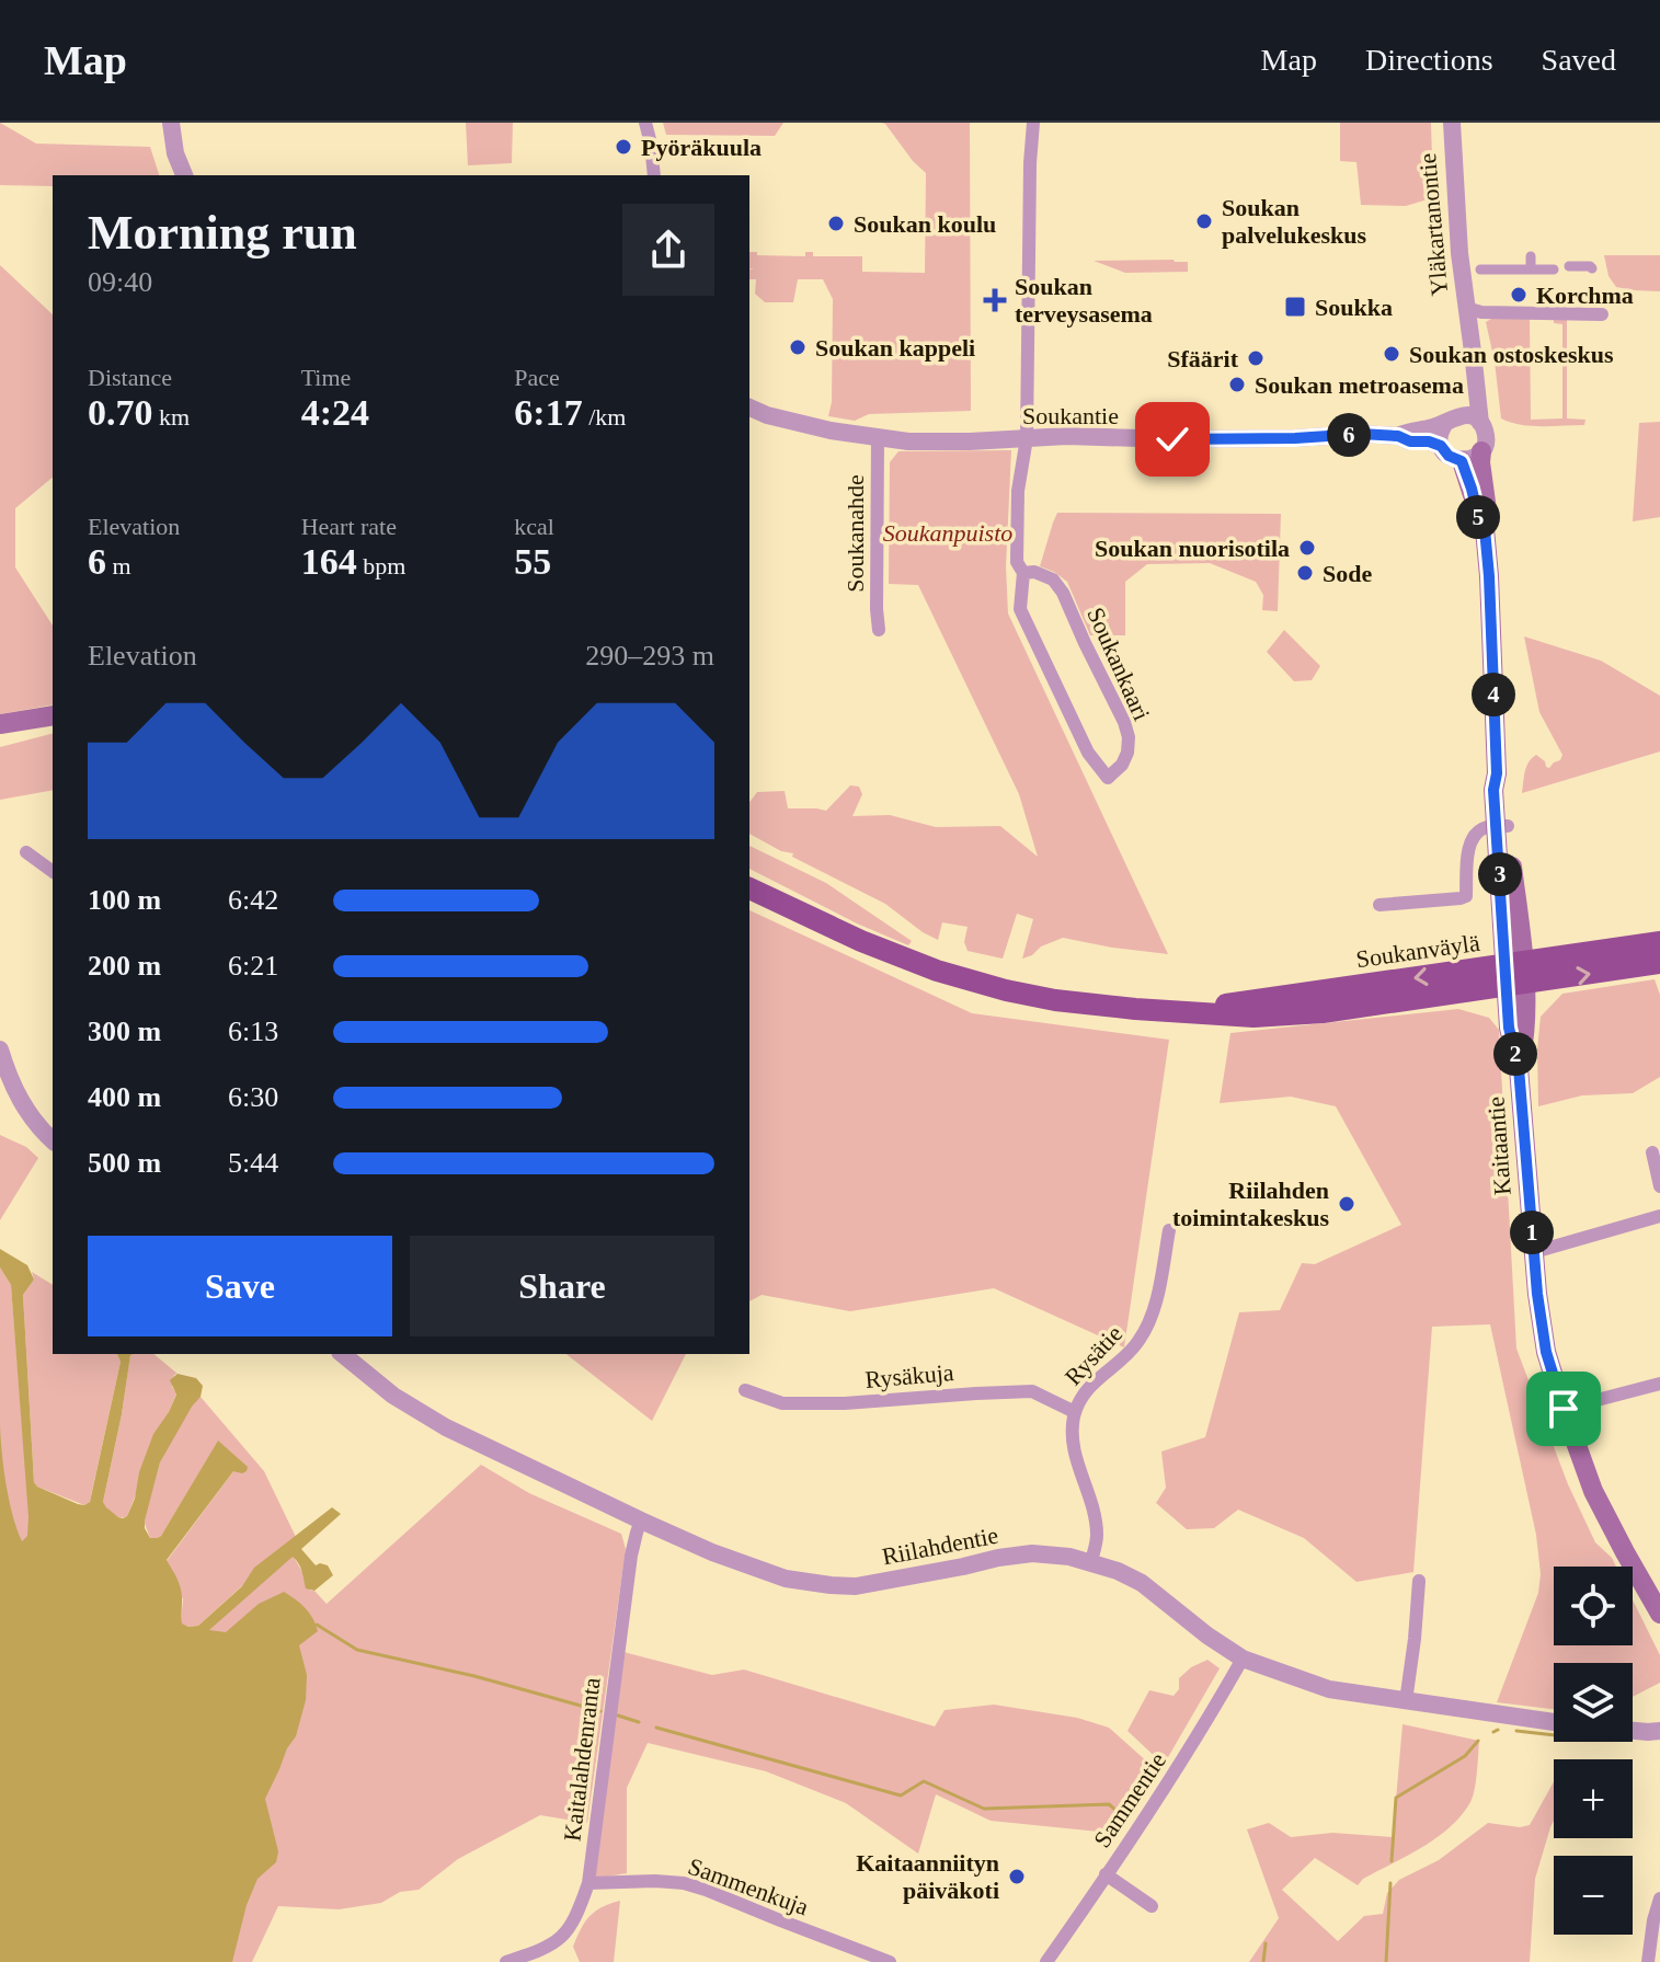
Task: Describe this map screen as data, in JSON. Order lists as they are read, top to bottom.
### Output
{
  "streets": {
    "main road": ["Soukanväylä", "Kaitaantie"],
    "street": [
      "Yläkartanontie",
      "Soukantie",
      "Soukanahde",
      "Soukankaari",
      "Rysätie",
      "Rysäkuja",
      "Riilahdentie",
      "Kaitalahdenranta",
      "Sammentie",
      "Sammenkuja"
    ]
  },
  "crossings": [
    ["Yläkartanontie", "Soukantie"],
    ["Soukantie", "Soukanahde"],
    ["Soukantie", "Soukankaari"],
    ["Soukanväylä", "Kaitaantie"],
    ["Rysätie", "Rysäkuja"],
    ["Rysätie", "Riilahdentie"],
    ["Riilahdentie", "Kaitalahdenranta"],
    ["Riilahdentie", "Sammentie"],
    ["Kaitalahdenranta", "Sammenkuja"]
  ],
  "parks": ["Soukanpuisto"],
  "places": {
    "other": [
      "Pyöräkuula",
      "Soukan palvelukeskus",
      "Soukan koulu",
      "Korchma",
      "Soukan kappeli",
      "Soukan ostoskeskus",
      "Sfäärit",
      "Soukan metroasema",
      "Soukan nuorisotila",
      "Sode",
      "Riilahden toimintakeskus",
      "Kaitaanniityn päiväkoti"
    ],
    "health": ["Soukan terveysasema"],
    "transit": ["Soukka"]
  },
  "page": {
    "header": "Map",
    "nav": ["Map", "Directions", "Saved"],
    "heading": ["Morning run", "09:40"],
    "stats": [
      ["Distance", "0.70 km"],
      ["Time", "4:24"],
      ["Pace", "6:17 /km"],
      ["Elevation", "6 m"],
      ["Heart rate", "164 bpm"],
      ["kcal", "55"]
    ],
    "pins": [
      "6",
      "5",
      "4",
      "3",
      "2",
      "1"
    ],
    "chart": ["Elevation", "290–293 m"],
    "list": [
      {
        "name": "100 m",
        "note": "6:42"
      },
      {
        "name": "200 m",
        "note": "6:21"
      },
      {
        "name": "300 m",
        "note": "6:13"
      },
      {
        "name": "400 m",
        "note": "6:30"
      },
      {
        "name": "500 m",
        "note": "5:44"
      }
    ],
    "buttons": ["Save", "Share"],
    "map_buttons": ["+", "−"]
  }
}
